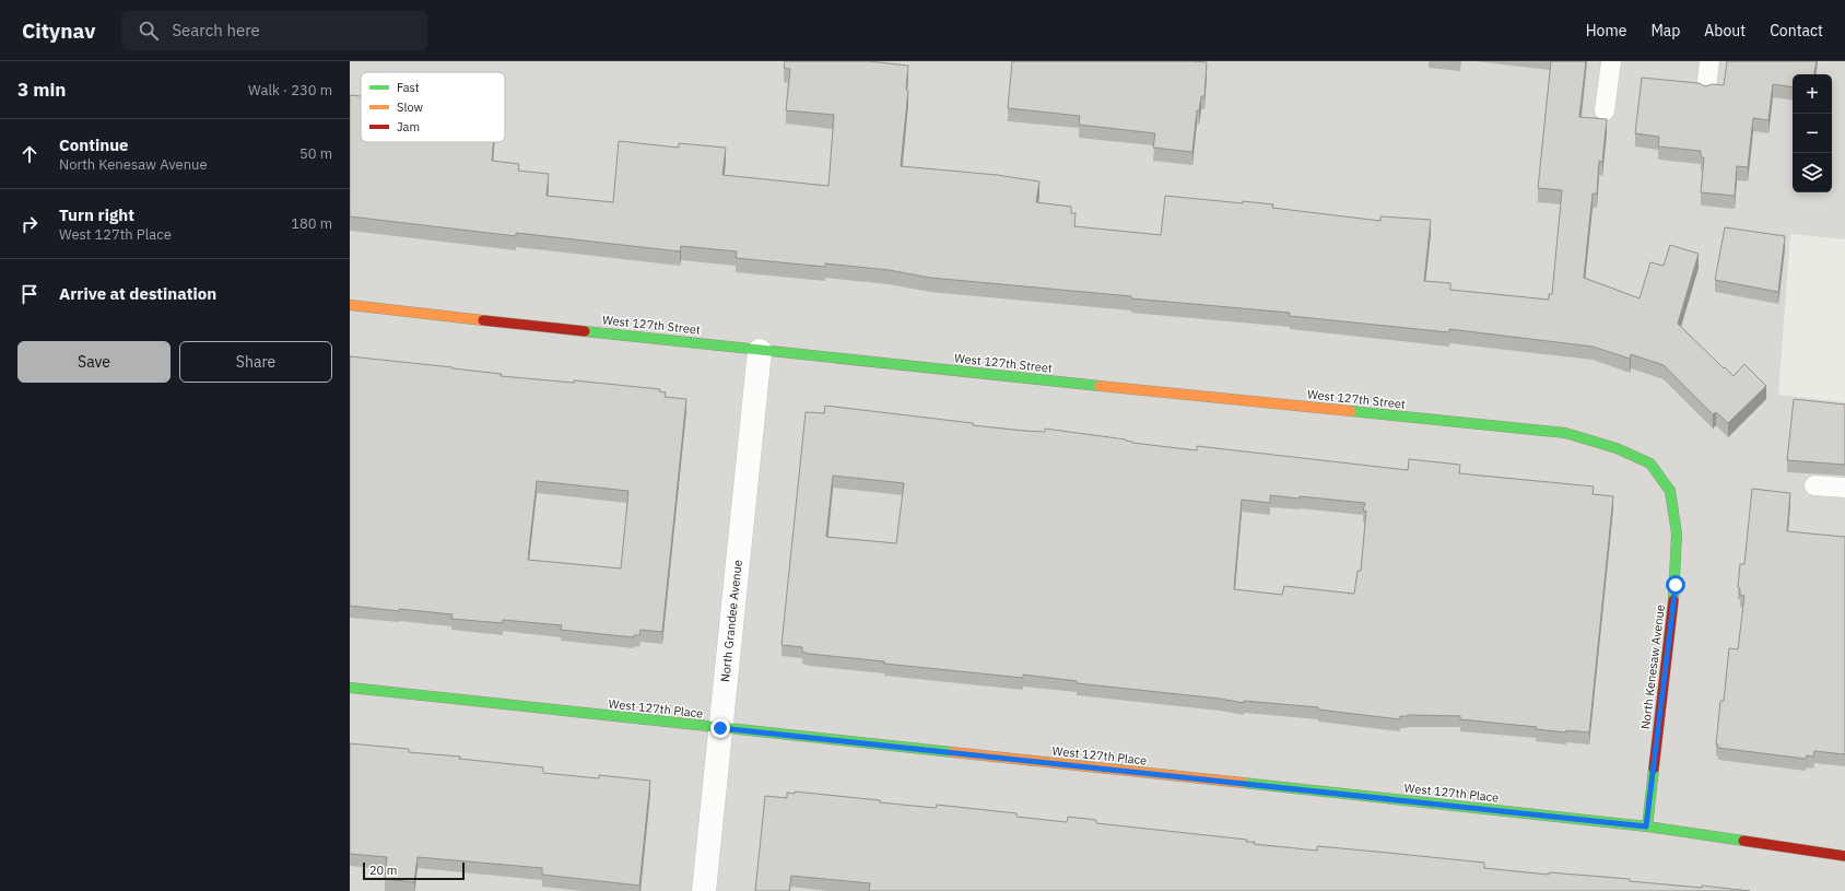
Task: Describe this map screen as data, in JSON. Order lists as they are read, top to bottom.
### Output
{
  "streets": {
    "street": [
      "West 127th Street",
      "North Grandee Avenue",
      "North Kenesaw Avenue",
      "West 127th Place"
    ]
  },
  "crossings": [
    ["West 127th Street", "North Grandee Avenue"],
    ["West 127th Street", "North Kenesaw Avenue"],
    ["North Grandee Avenue", "West 127th Place"],
    ["North Kenesaw Avenue", "West 127th Place"]
  ],
  "legend": ["Fast", "Slow", "Jam"],
  "scale_bar": "20 m",
  "page": {
    "header": "Citynav",
    "search": "Search here",
    "nav": [
      "Home",
      "Map",
      "About",
      "Contact"
    ],
    "heading": ["3 min", "Walk · 230 m"],
    "map_buttons": ["+", "−"],
    "list": [
      ["Continue", "North Kenesaw Avenue", "50 m"],
      ["Turn right", "West 127th Place", "180 m"],
      "Arrive at destination"
    ],
    "buttons": ["Save", "Share"],
    "scale": "20 m"
  }
}
